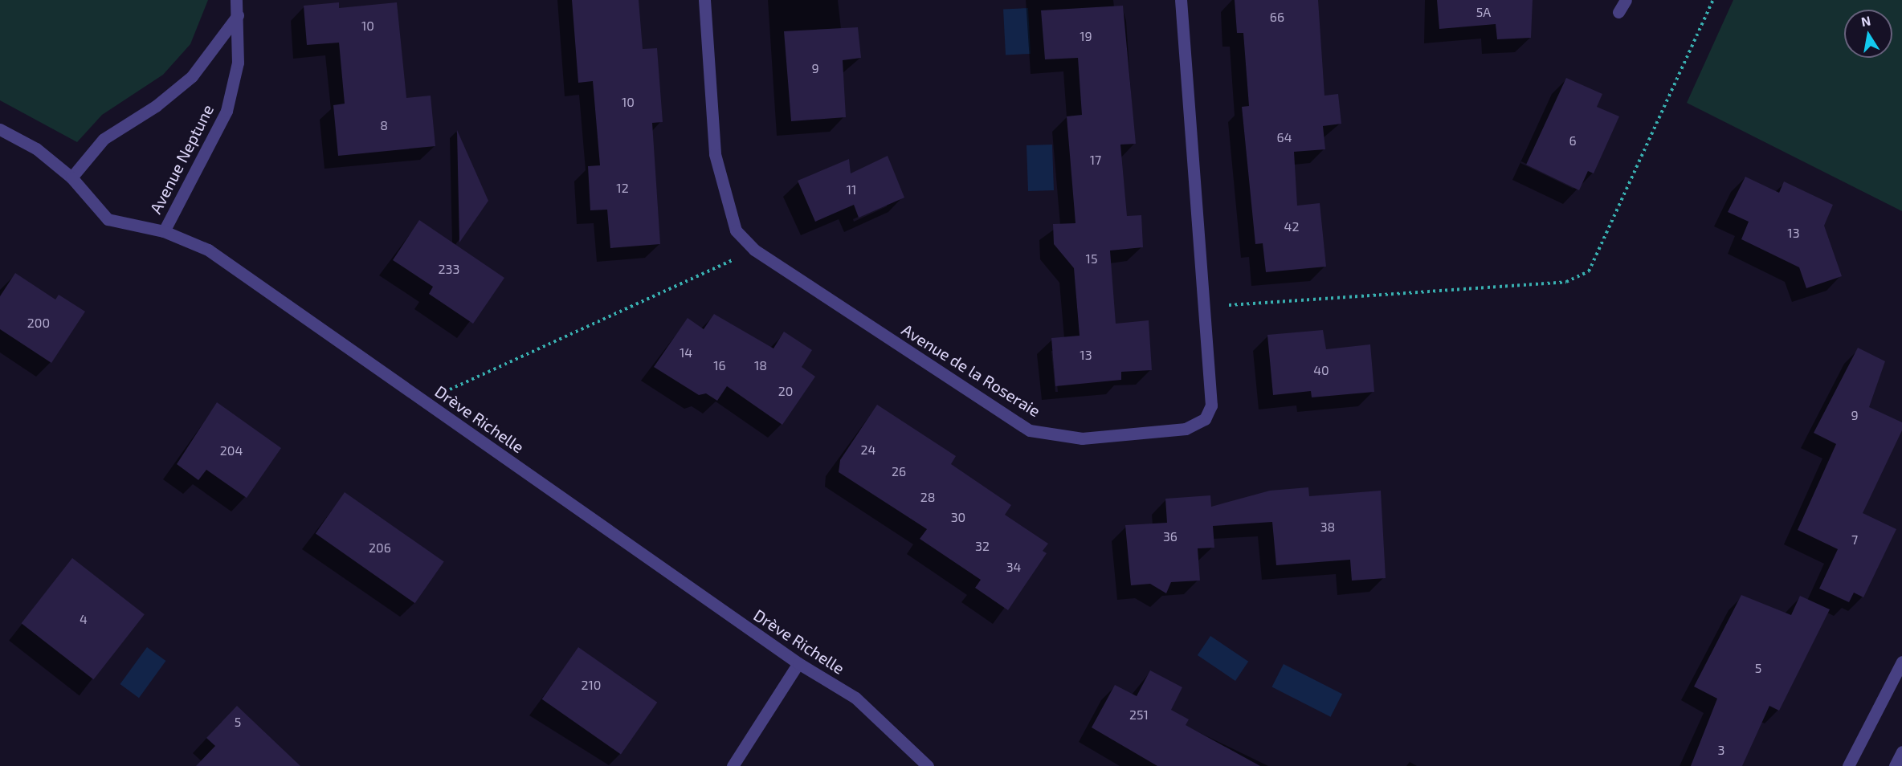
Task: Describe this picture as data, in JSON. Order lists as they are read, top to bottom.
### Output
{
  "streets": {
    "street": ["Avenue Neptune", "Avenue de la Roseraie", "Drève Richelle"]
  },
  "crossings": [
    ["Avenue Neptune", "Drève Richelle"]
  ],
  "house_numbers": [
    "5A",
    "66",
    "10",
    "19",
    "9",
    "10",
    "8",
    "64",
    "6",
    "17",
    "12",
    "11",
    "42",
    "13",
    "15",
    "233",
    "200",
    "14",
    "13",
    "16",
    "18",
    "40",
    "20",
    "9",
    "24",
    "204",
    "26",
    "28",
    "30",
    "38",
    "36",
    "7",
    "32",
    "206",
    "34",
    "4",
    "5",
    "210",
    "251",
    "5",
    "3"
  ],
  "north": "top"
}
